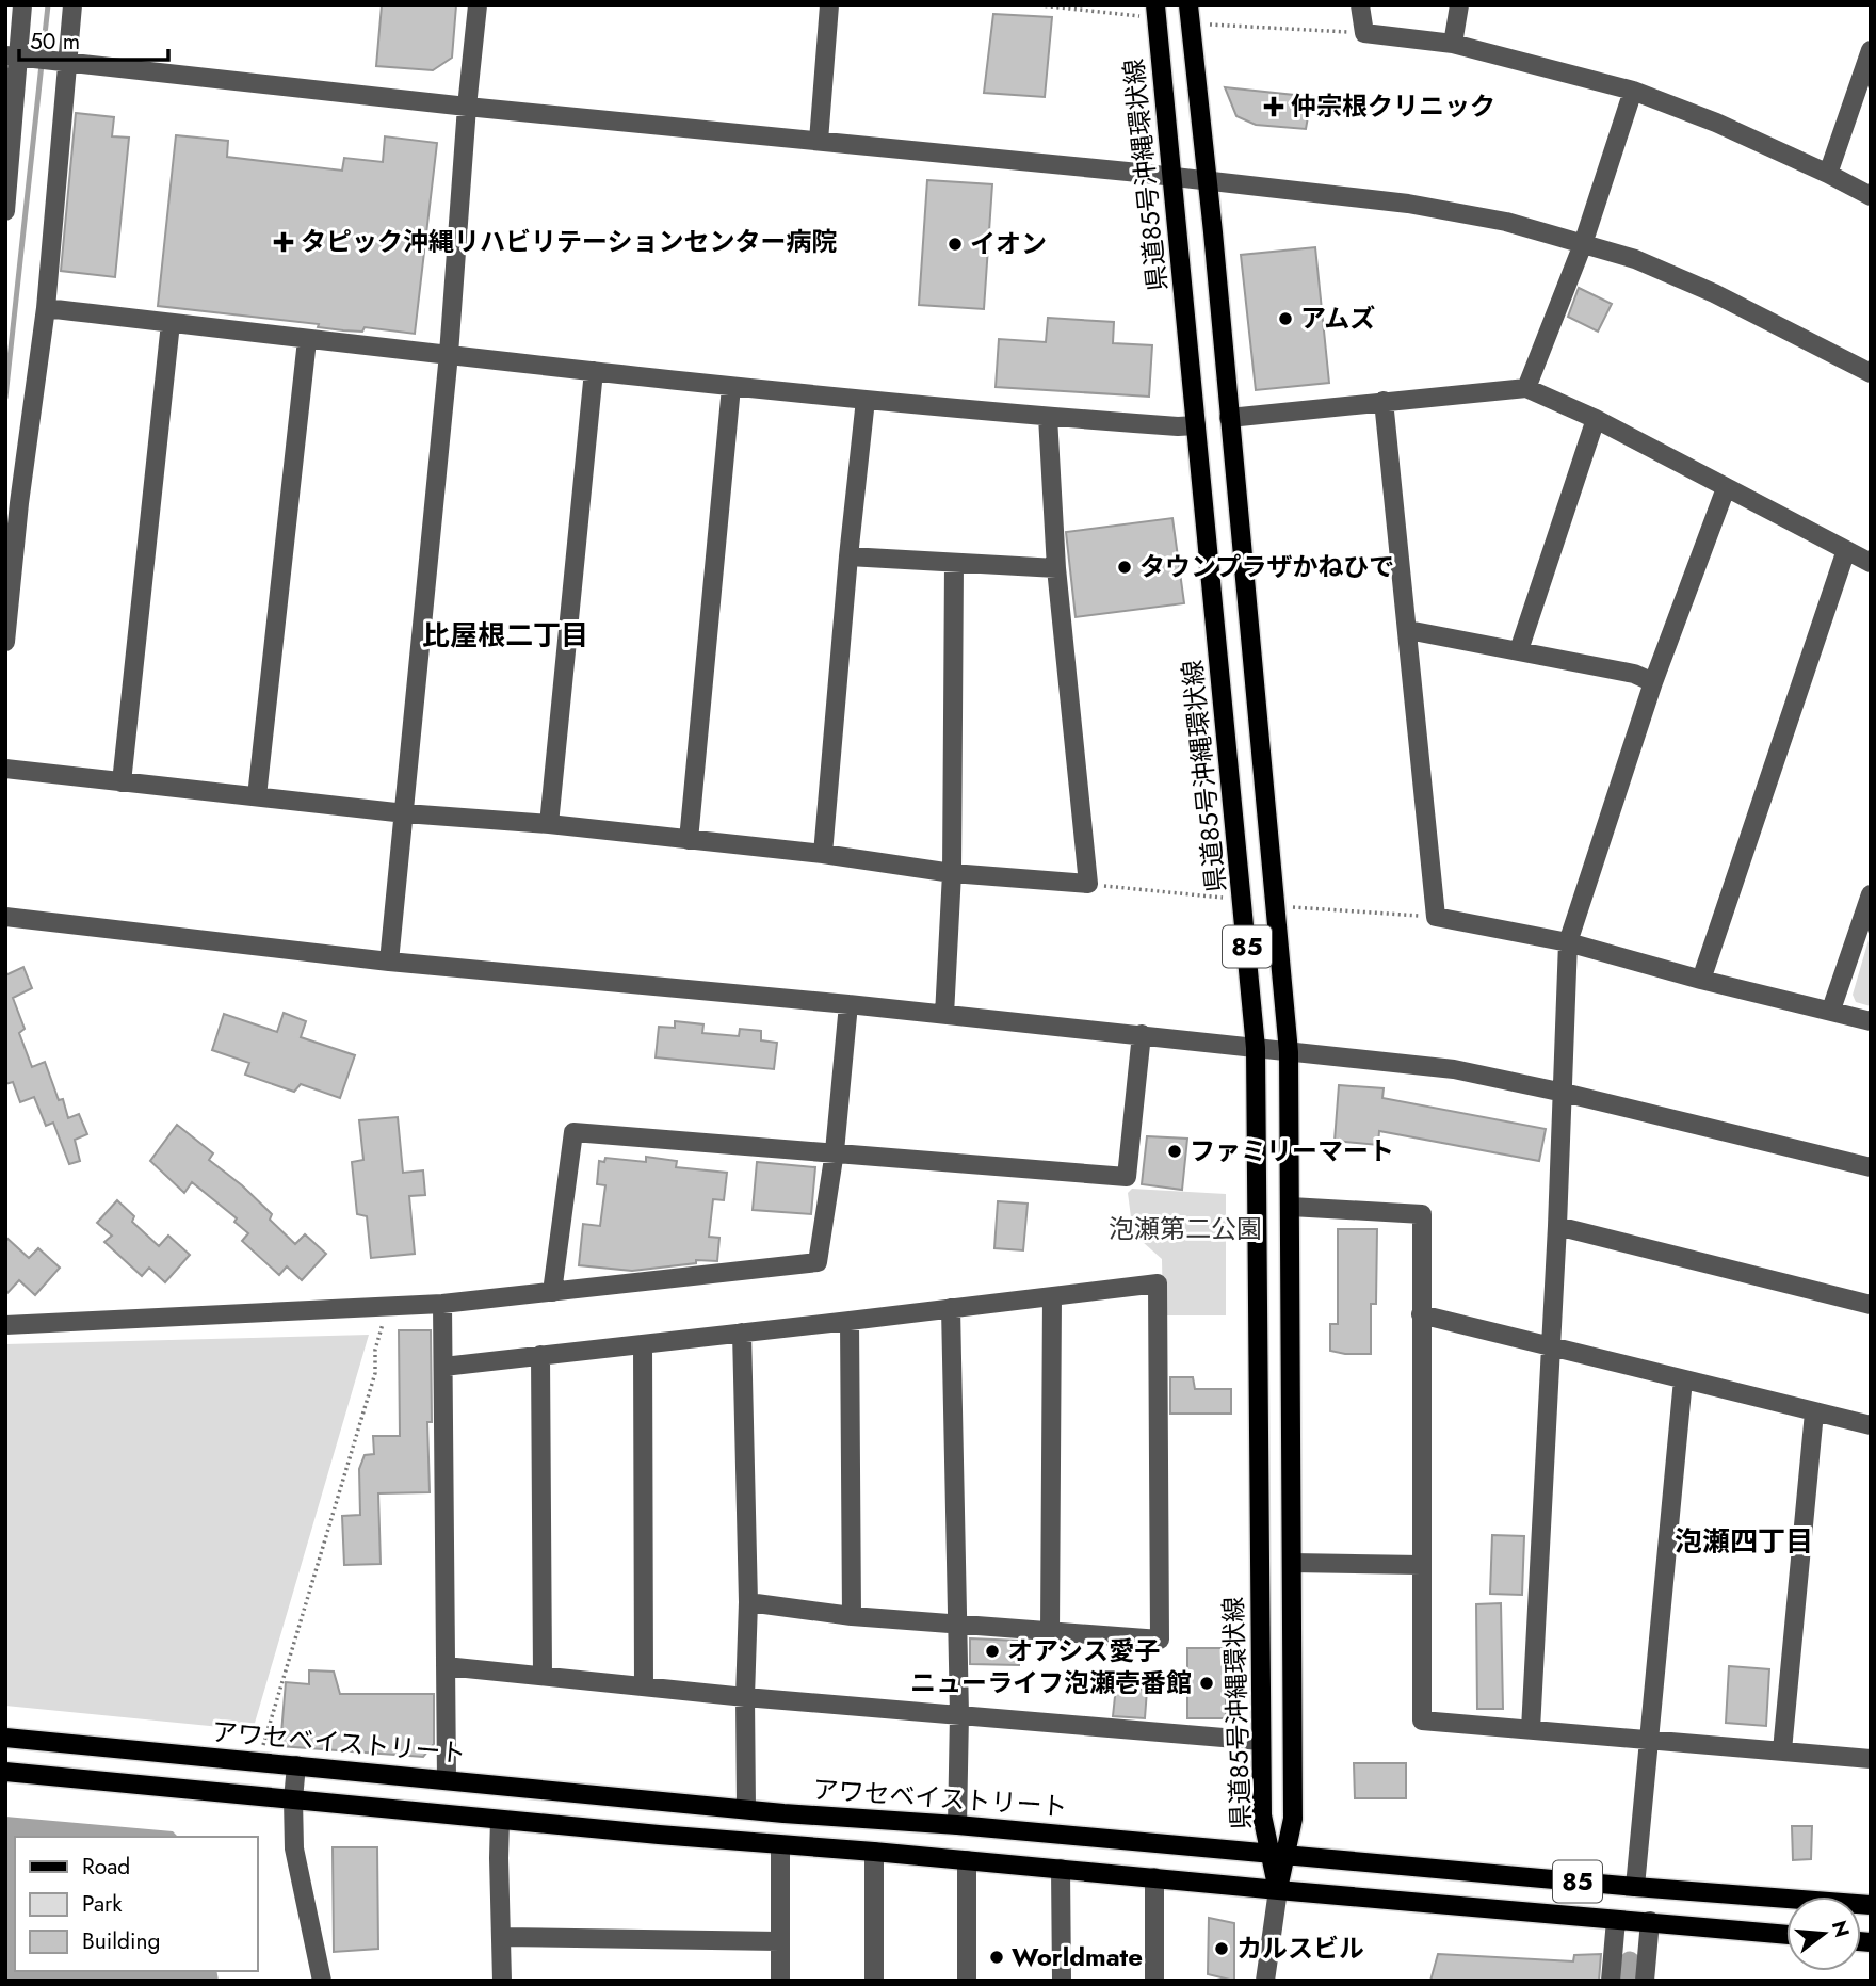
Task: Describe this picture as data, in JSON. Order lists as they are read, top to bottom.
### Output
{
  "streets": {
    "main road": ["県道85号沖縄環状線", "85", "アワセベイストリート"]
  },
  "crossings": [
    ["県道85号沖縄環状線", "85"],
    ["県道85号沖縄環状線", "アワセベイストリート"]
  ],
  "districts": ["比屋根二丁目", "泡瀬四丁目"],
  "parks": ["泡瀬第二公園"],
  "places": {
    "health": ["仲宗根クリニック", "タピック沖縄リハビリテーションセンター病院"],
    "other": [
      "イオン",
      "アムズ",
      "タウンプラザかねひで",
      "ファミリーマート",
      "オアシス愛子",
      "ニューライフ泡瀬壱番館",
      "カルスビル",
      "Worldmate"
    ]
  },
  "legend": ["Road", "Park", "Building"],
  "scale_bar": "50 m",
  "north": "right"
}
